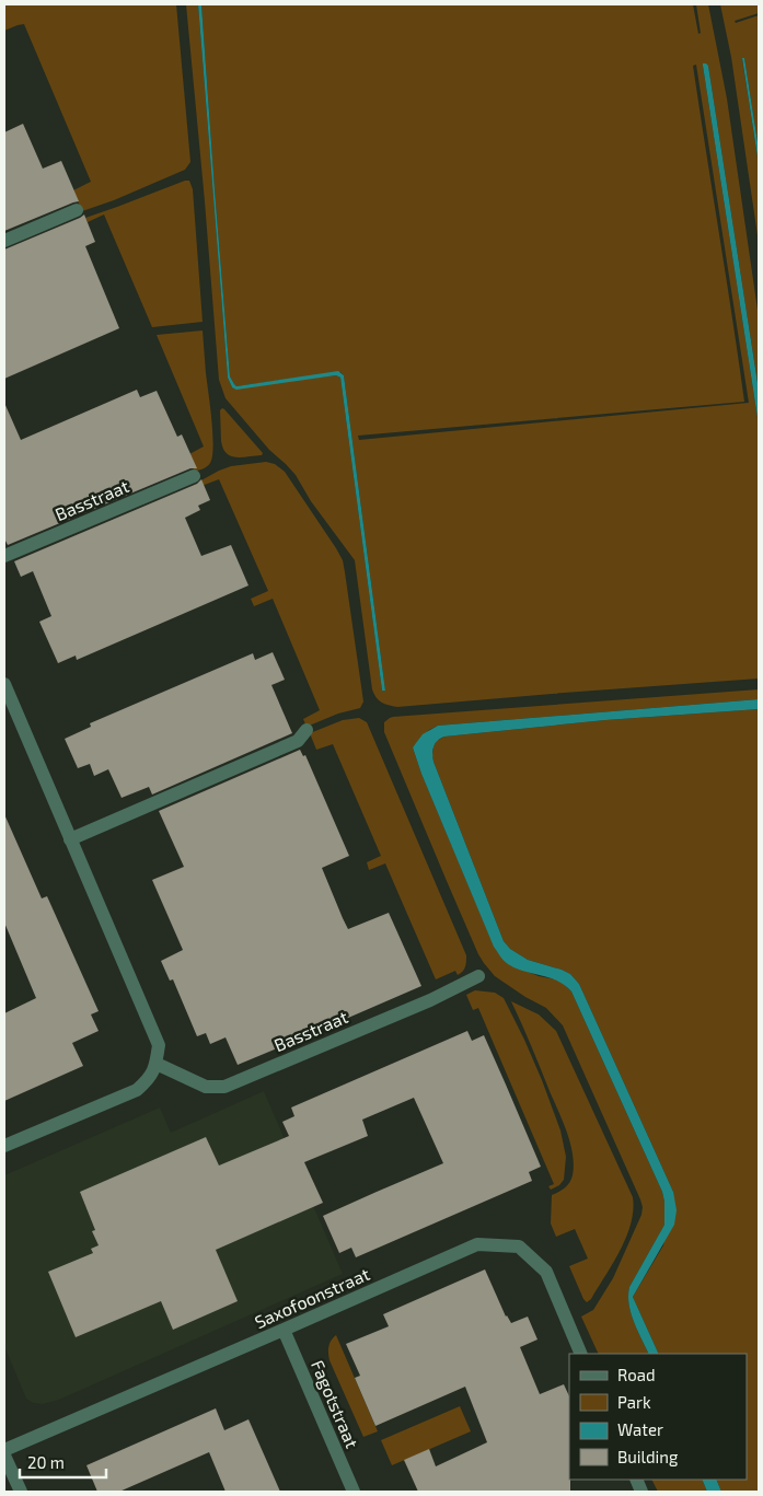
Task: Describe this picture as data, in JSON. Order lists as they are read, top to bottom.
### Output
{
  "streets": {
    "street": ["Basstraat", "Saxofoonstraat", "Fagotstraat"]
  },
  "crossings": [
    ["Saxofoonstraat", "Fagotstraat"]
  ],
  "legend": [
    "Road",
    "Park",
    "Water",
    "Building"
  ],
  "scale_bar": "20 m"
}
